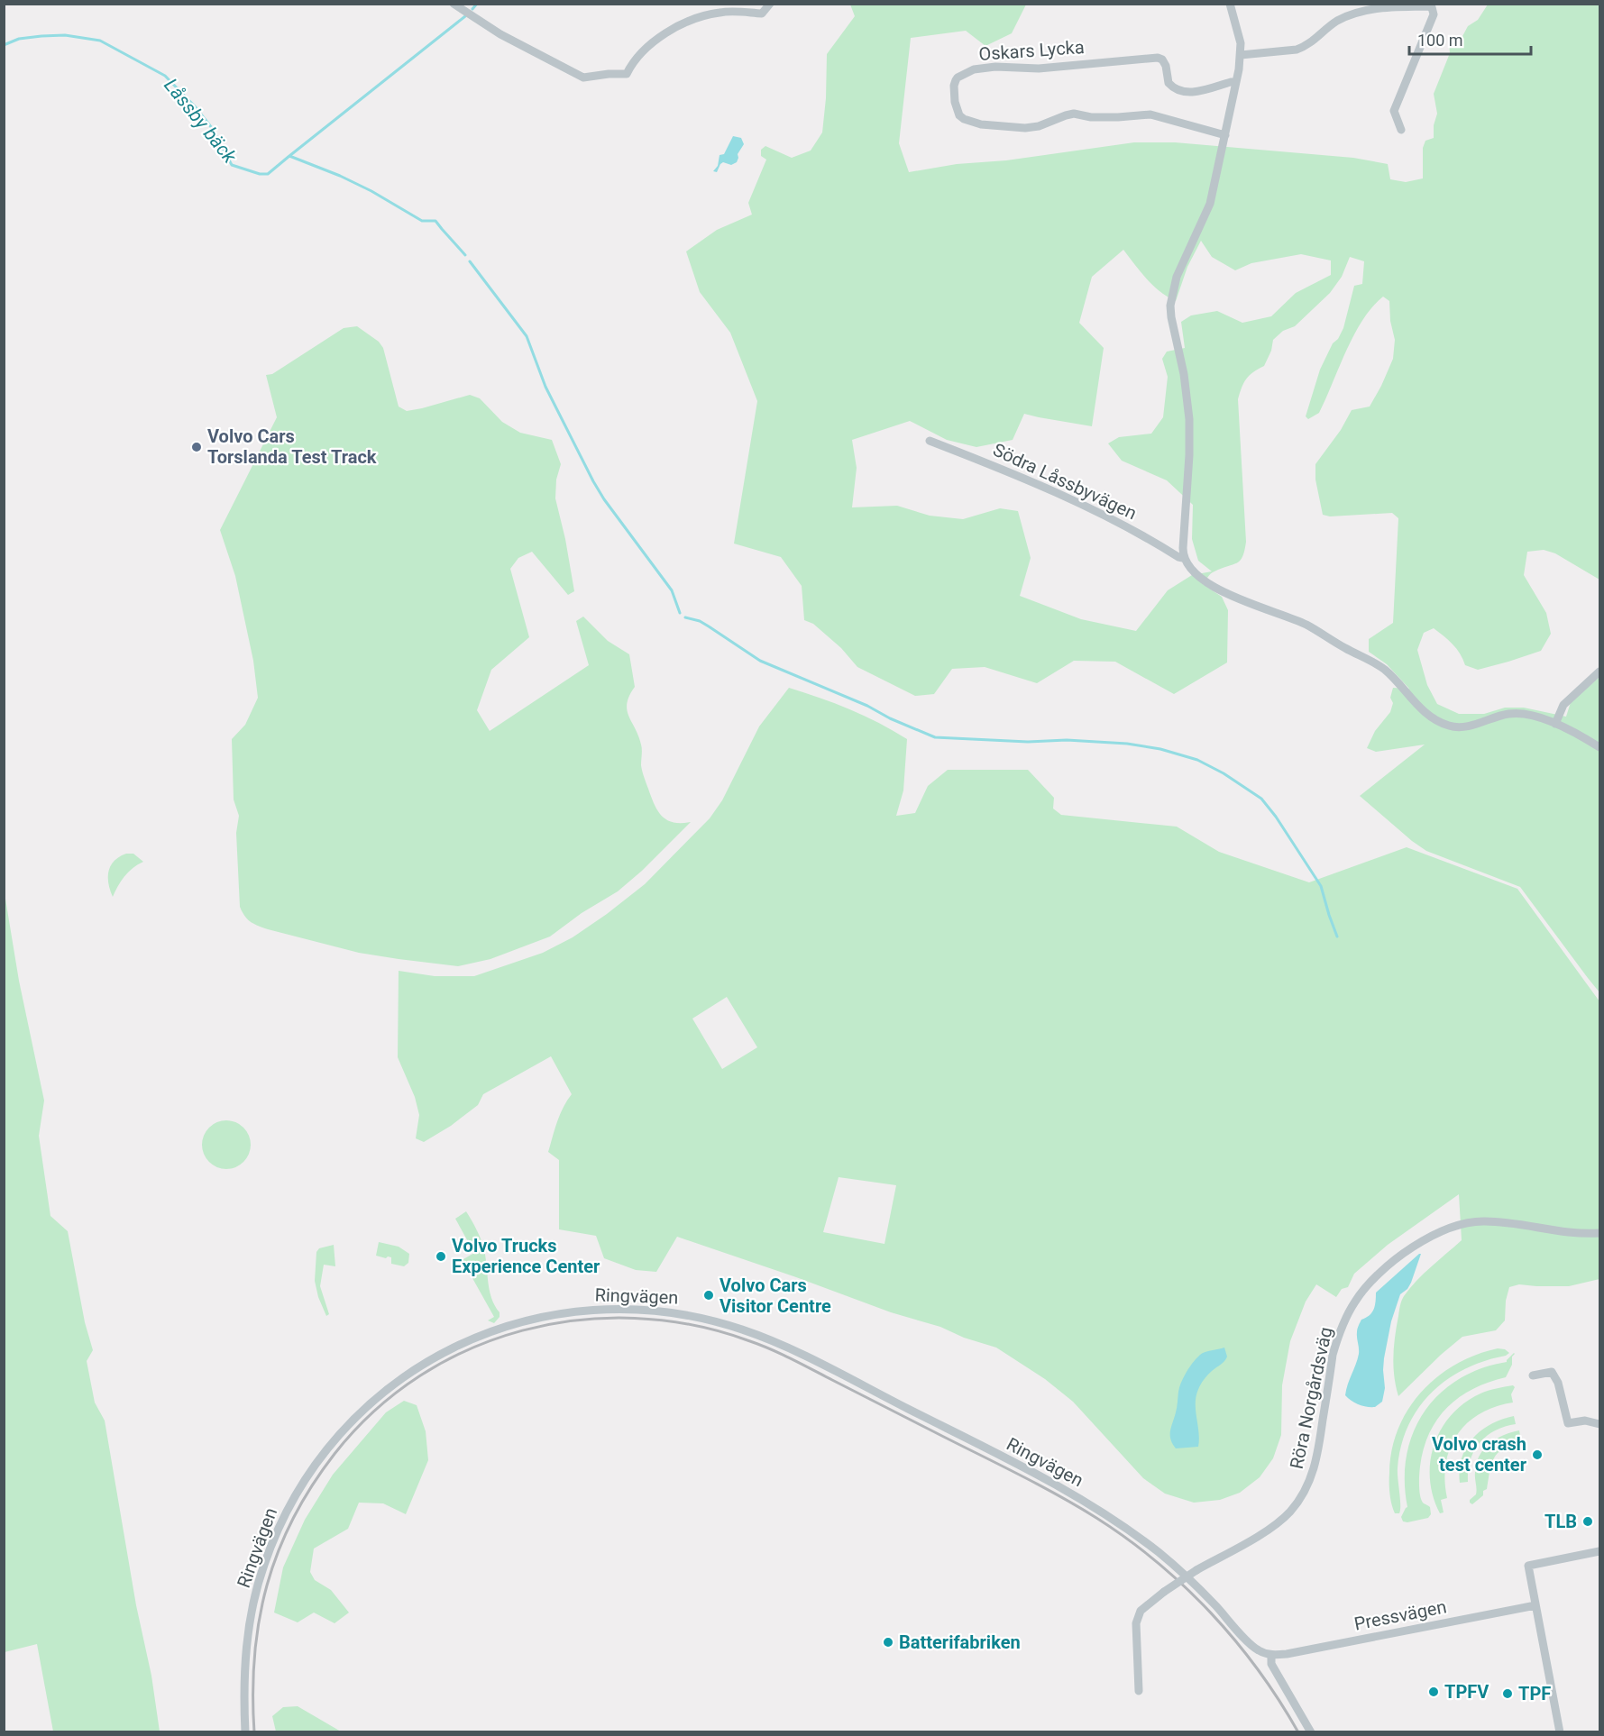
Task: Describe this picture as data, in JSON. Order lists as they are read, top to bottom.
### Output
{
  "streets": {
    "street": [
      "Oskars Lycka",
      "Södra Låssbyvägen",
      "Ringvägen",
      "Röra Norgårdsväg",
      "Pressvägen"
    ]
  },
  "crossings": [
    ["Ringvägen", "Pressvägen"]
  ],
  "water": ["Låssby bäck"],
  "places": [
    "Volvo Cars Torslanda Test Track",
    "Volvo Trucks Experience Center",
    "Volvo Cars Visitor Centre",
    "Volvo crash test center",
    "TLB",
    "Batterifabriken",
    "TPFV",
    "TPF"
  ],
  "scale_bar": "100 m"
}
